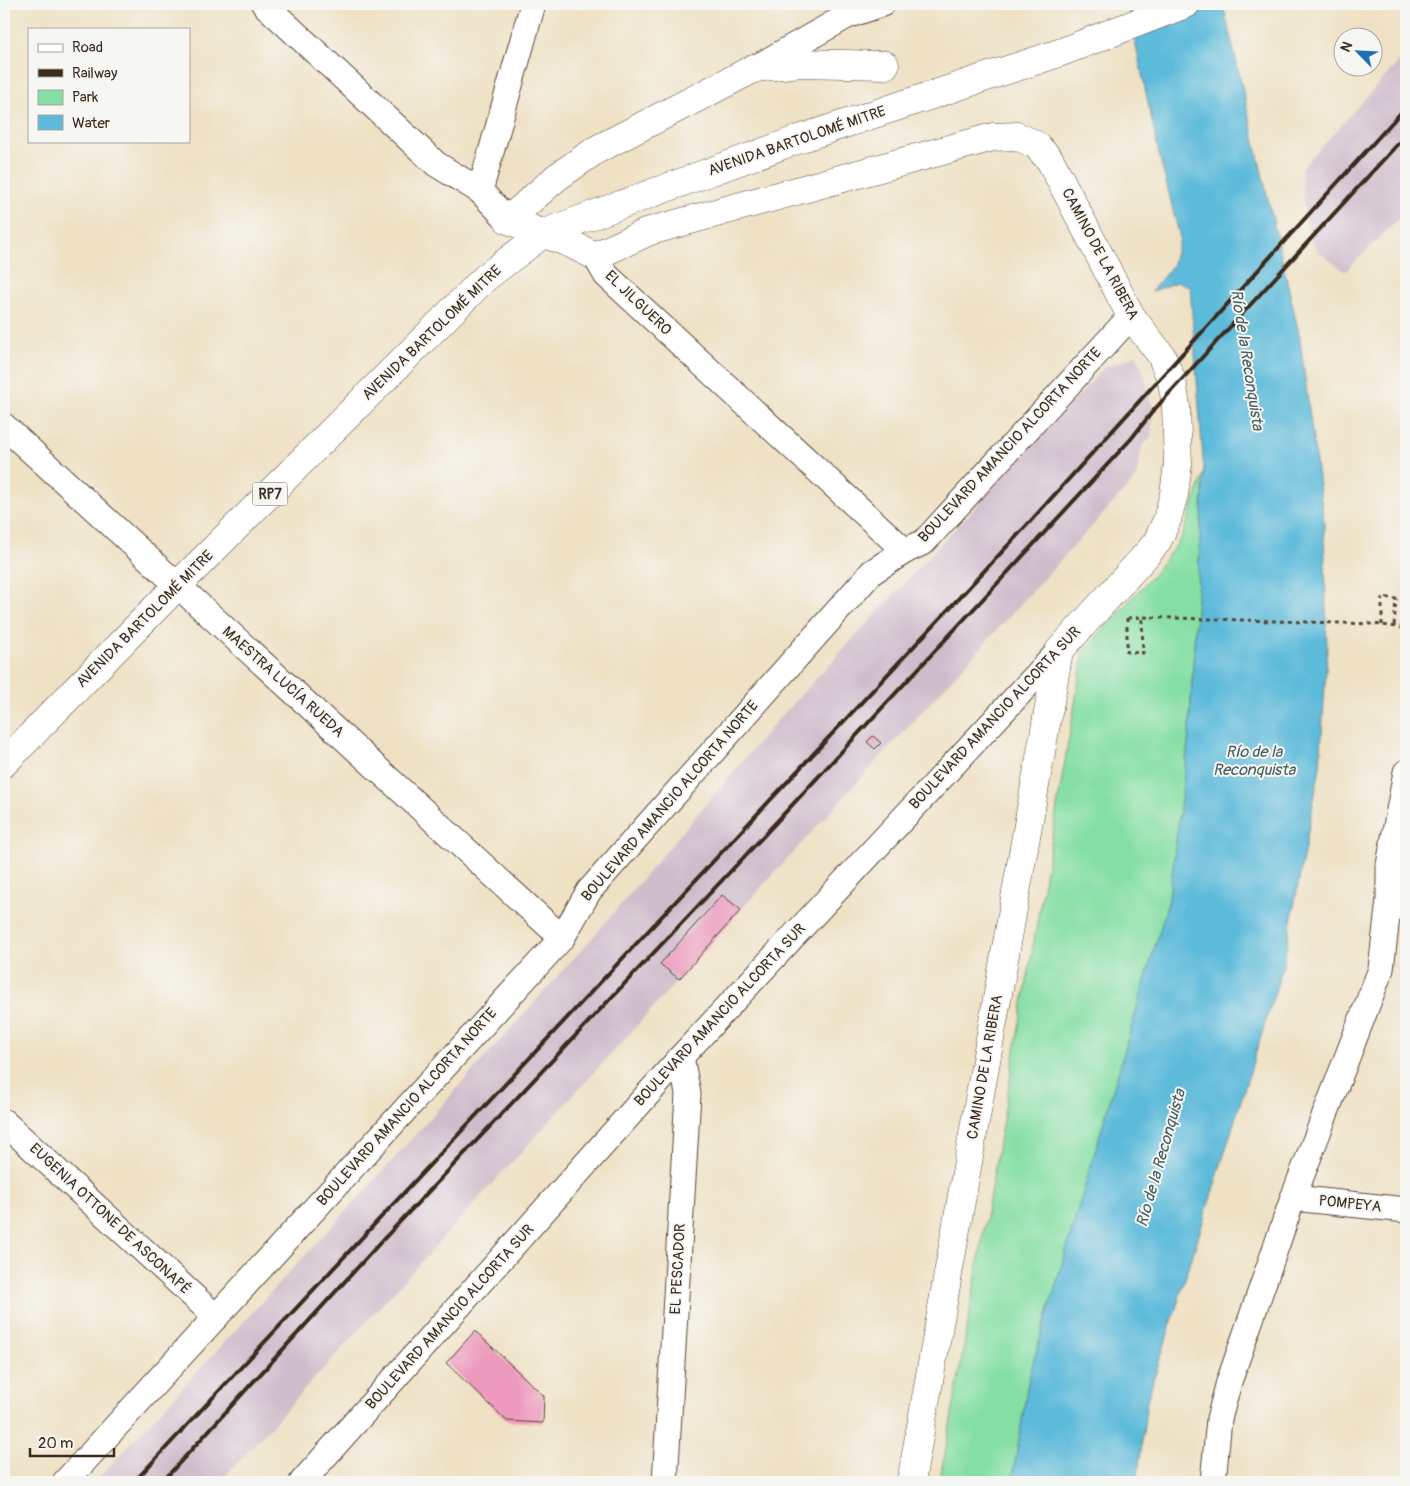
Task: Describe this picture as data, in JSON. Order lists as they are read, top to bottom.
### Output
{
  "streets": {
    "street": [
      "AVENIDA BARTOLOMÉ MITRE",
      "CAMINO DE LA RIBERA",
      "EL JILGUERO",
      "BOULEVARD AMANCIO ALCORTA NORTE",
      "RP7",
      "MAESTRA LUCÍA RUEDA",
      "BOULEVARD AMANCIO ALCORTA SUR",
      "POMPEYA",
      "EUGENIA OTTONE DE ASCONAPÉ",
      "EL PESCADOR"
    ]
  },
  "crossings": [
    ["AVENIDA BARTOLOMÉ MITRE", "EL JILGUERO"],
    ["AVENIDA BARTOLOMÉ MITRE", "MAESTRA LUCÍA RUEDA"],
    ["CAMINO DE LA RIBERA", "EL JILGUERO"],
    ["CAMINO DE LA RIBERA", "BOULEVARD AMANCIO ALCORTA NORTE"],
    ["CAMINO DE LA RIBERA", "BOULEVARD AMANCIO ALCORTA SUR"],
    ["EL JILGUERO", "BOULEVARD AMANCIO ALCORTA NORTE"],
    ["BOULEVARD AMANCIO ALCORTA NORTE", "MAESTRA LUCÍA RUEDA"],
    ["BOULEVARD AMANCIO ALCORTA NORTE", "EUGENIA OTTONE DE ASCONAPÉ"],
    ["BOULEVARD AMANCIO ALCORTA SUR", "EL PESCADOR"]
  ],
  "water": ["Río de la Reconquista"],
  "legend": [
    "Road",
    "Railway",
    "Park",
    "Water"
  ],
  "scale_bar": "20 m",
  "north": "top left"
}
